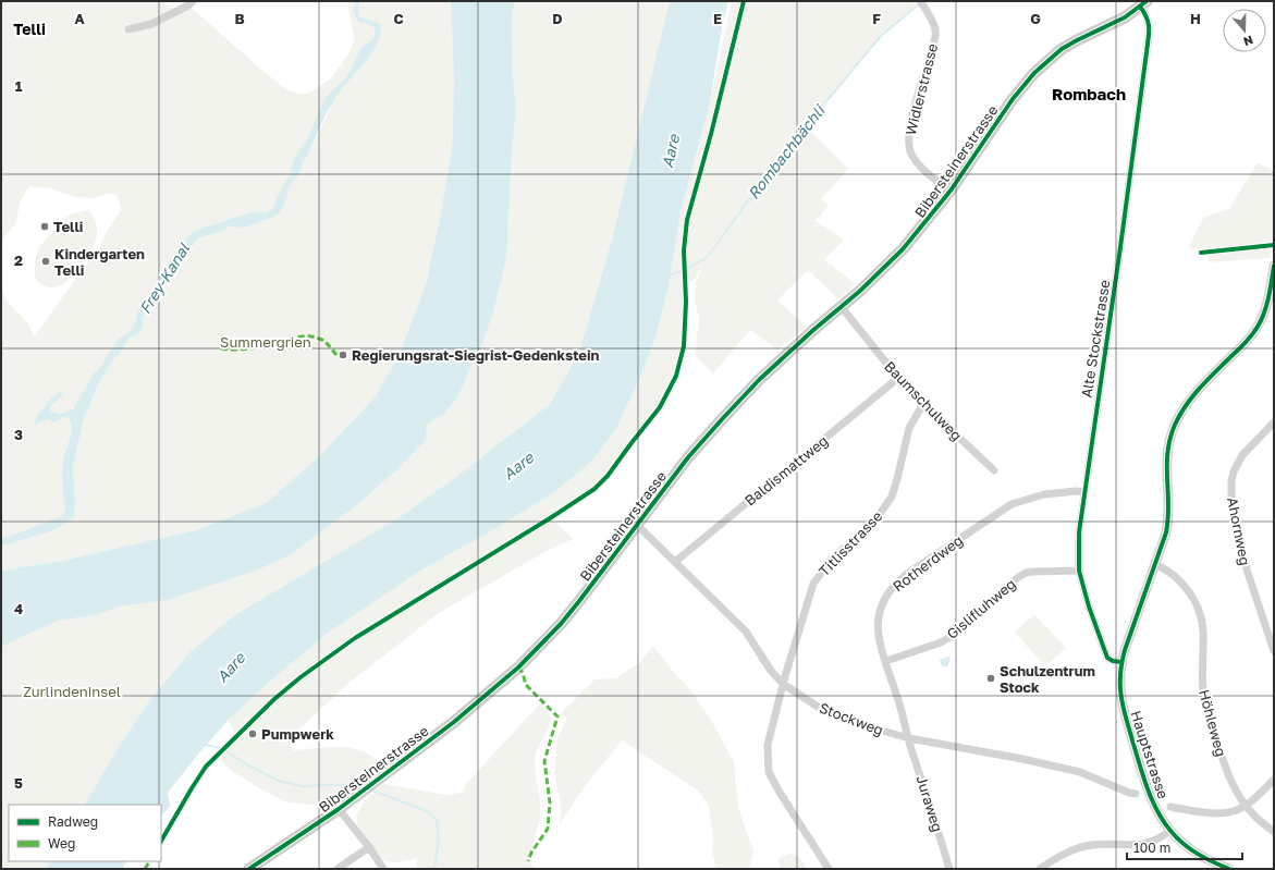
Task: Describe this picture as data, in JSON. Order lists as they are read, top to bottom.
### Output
{
  "streets": {
    "main road": ["Bibersteinerstrasse"],
    "street": [
      "Widlerstrasse",
      "Alte Stockstrasse",
      "Baumschulweg",
      "Baldismattweg",
      "Ahornweg",
      "Titlisstrasse",
      "Rotherdweg",
      "Gislifluhweg",
      "Stockweg",
      "Höhleweg",
      "Hauptstrasse",
      "Juraweg"
    ]
  },
  "crossings": [
    ["Widlerstrasse", "Bibersteinerstrasse"],
    ["Bibersteinerstrasse", "Alte Stockstrasse"],
    ["Bibersteinerstrasse", "Baumschulweg"],
    ["Bibersteinerstrasse", "Stockweg"],
    ["Alte Stockstrasse", "Rotherdweg"],
    ["Alte Stockstrasse", "Gislifluhweg"],
    ["Alte Stockstrasse", "Hauptstrasse"],
    ["Baumschulweg", "Baldismattweg"],
    ["Baumschulweg", "Titlisstrasse"],
    ["Baldismattweg", "Stockweg"],
    ["Titlisstrasse", "Stockweg"],
    ["Rotherdweg", "Gislifluhweg"],
    ["Rotherdweg", "Stockweg"],
    ["Rotherdweg", "Juraweg"],
    ["Stockweg", "Juraweg"],
    ["Höhleweg", "Hauptstrasse"]
  ],
  "districts": ["Telli", "Rombach"],
  "water": ["Aare", "Rombachbächli", "Frey-Kanal"],
  "parks": ["Summergrien", "Zurlindeninsel"],
  "places": [
    "Telli",
    "Kindergarten Telli",
    "Regierungsrat-Siegrist-Gedenkstein",
    "Schulzentrum Stock",
    "Pumpwerk"
  ],
  "legend": ["Radweg", "Weg"],
  "scale_bar": "100 m",
  "north": "bottom",
  "grid": {
    "columns": [
      "A",
      "B",
      "C",
      "D",
      "E",
      "F",
      "G",
      "H"
    ],
    "rows": [
      "1",
      "2",
      "3",
      "4",
      "5"
    ]
  }
}
